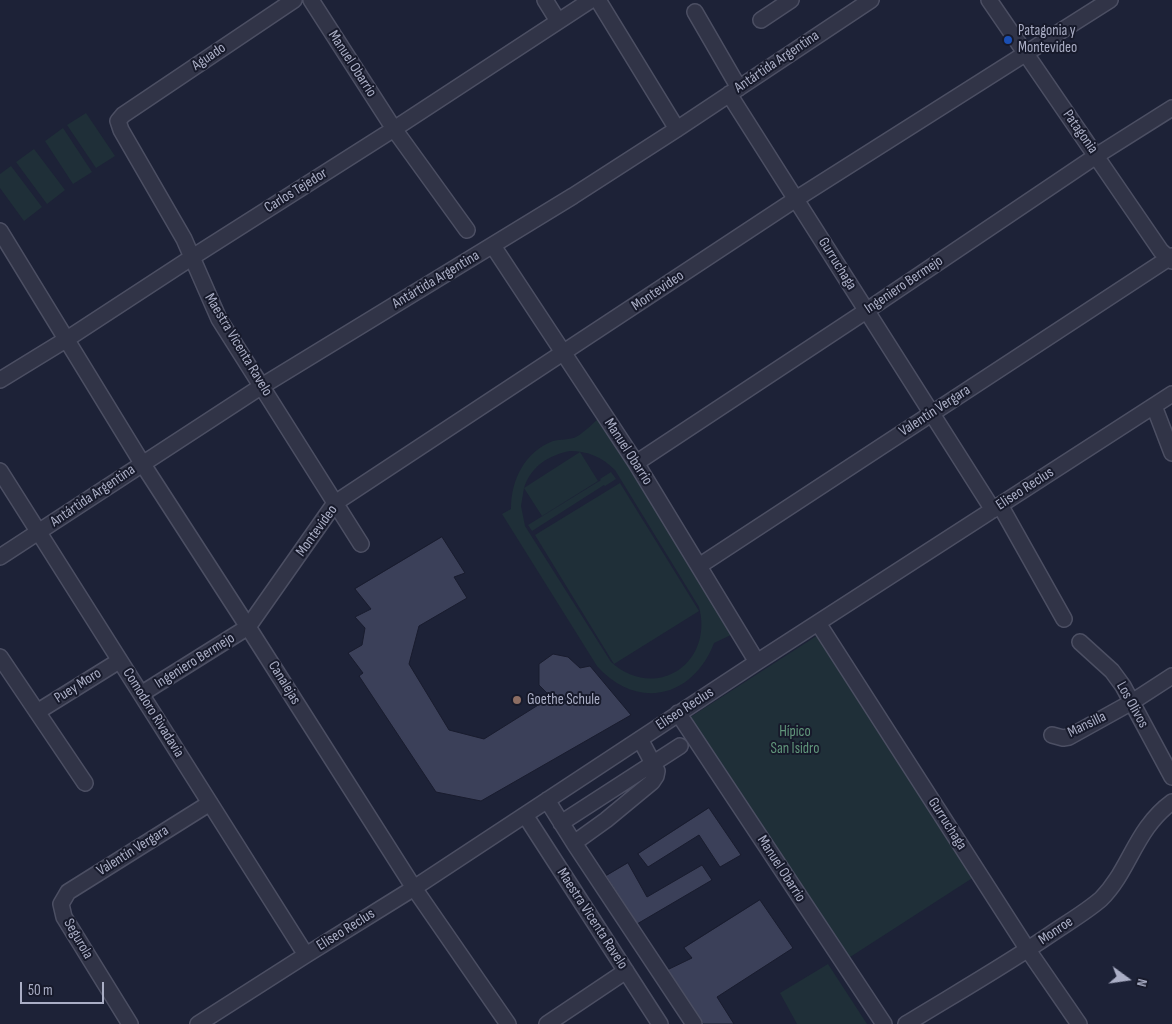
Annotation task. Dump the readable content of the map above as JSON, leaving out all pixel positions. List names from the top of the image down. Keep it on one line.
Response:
{"streets":{"street":["Aguado","Antártida Argentina","Manuel Obarrio","Patagonia","Carlos Tejedor","Gurruchaga","Ingeniero Bermejo","Montevideo","Maestra Vicenta Ravelo","Valentín Vergara","Eliseo Reclus","Canalejas","Puey Moro","Los Olivos","Comodoro Rivadavia","Mansilla","Monroe","Segurola"]},"crossings":[["Aguado","Maestra Vicenta Ravelo"],["Antártida Argentina","Manuel Obarrio"],["Antártida Argentina","Gurruchaga"],["Antártida Argentina","Maestra Vicenta Ravelo"],["Antártida Argentina","Canalejas"],["Antártida Argentina","Comodoro Rivadavia"],["Manuel Obarrio","Carlos Tejedor"],["Manuel Obarrio","Ingeniero Bermejo"],["Manuel Obarrio","Montevideo"],["Manuel Obarrio","Valentín Vergara"],["Manuel Obarrio","Eliseo Reclus"],["Patagonia","Ingeniero Bermejo"],["Patagonia","Montevideo"],["Patagonia","Valentín Vergara"],["Carlos Tejedor","Maestra Vicenta Ravelo"],["Carlos Tejedor","Canalejas"],["Gurruchaga","Ingeniero Bermejo"],["Gurruchaga","Montevideo"],["Gurruchaga","Valentín Vergara"],["Gurruchaga","Eliseo Reclus"],["Gurruchaga","Monroe"],["Ingeniero Bermejo","Montevideo"],["Ingeniero Bermejo","Canalejas"],["Ingeniero Bermejo","Comodoro Rivadavia"],["Montevideo","Maestra Vicenta Ravelo"],["Montevideo","Canalejas"],["Maestra Vicenta Ravelo","Eliseo Reclus"],["Valentín Vergara","Comodoro Rivadavia"],["Valentín Vergara","Segurola"],["Eliseo Reclus","Canalejas"],["Eliseo Reclus","Comodoro Rivadavia"],["Puey Moro","Comodoro Rivadavia"],["Los Olivos","Mansilla"]],"parks":["Hípico San Isidro"],"places":["Patagonia y Montevideo","Goethe Schule"],"scale_bar":"50 m","north":"right"}
